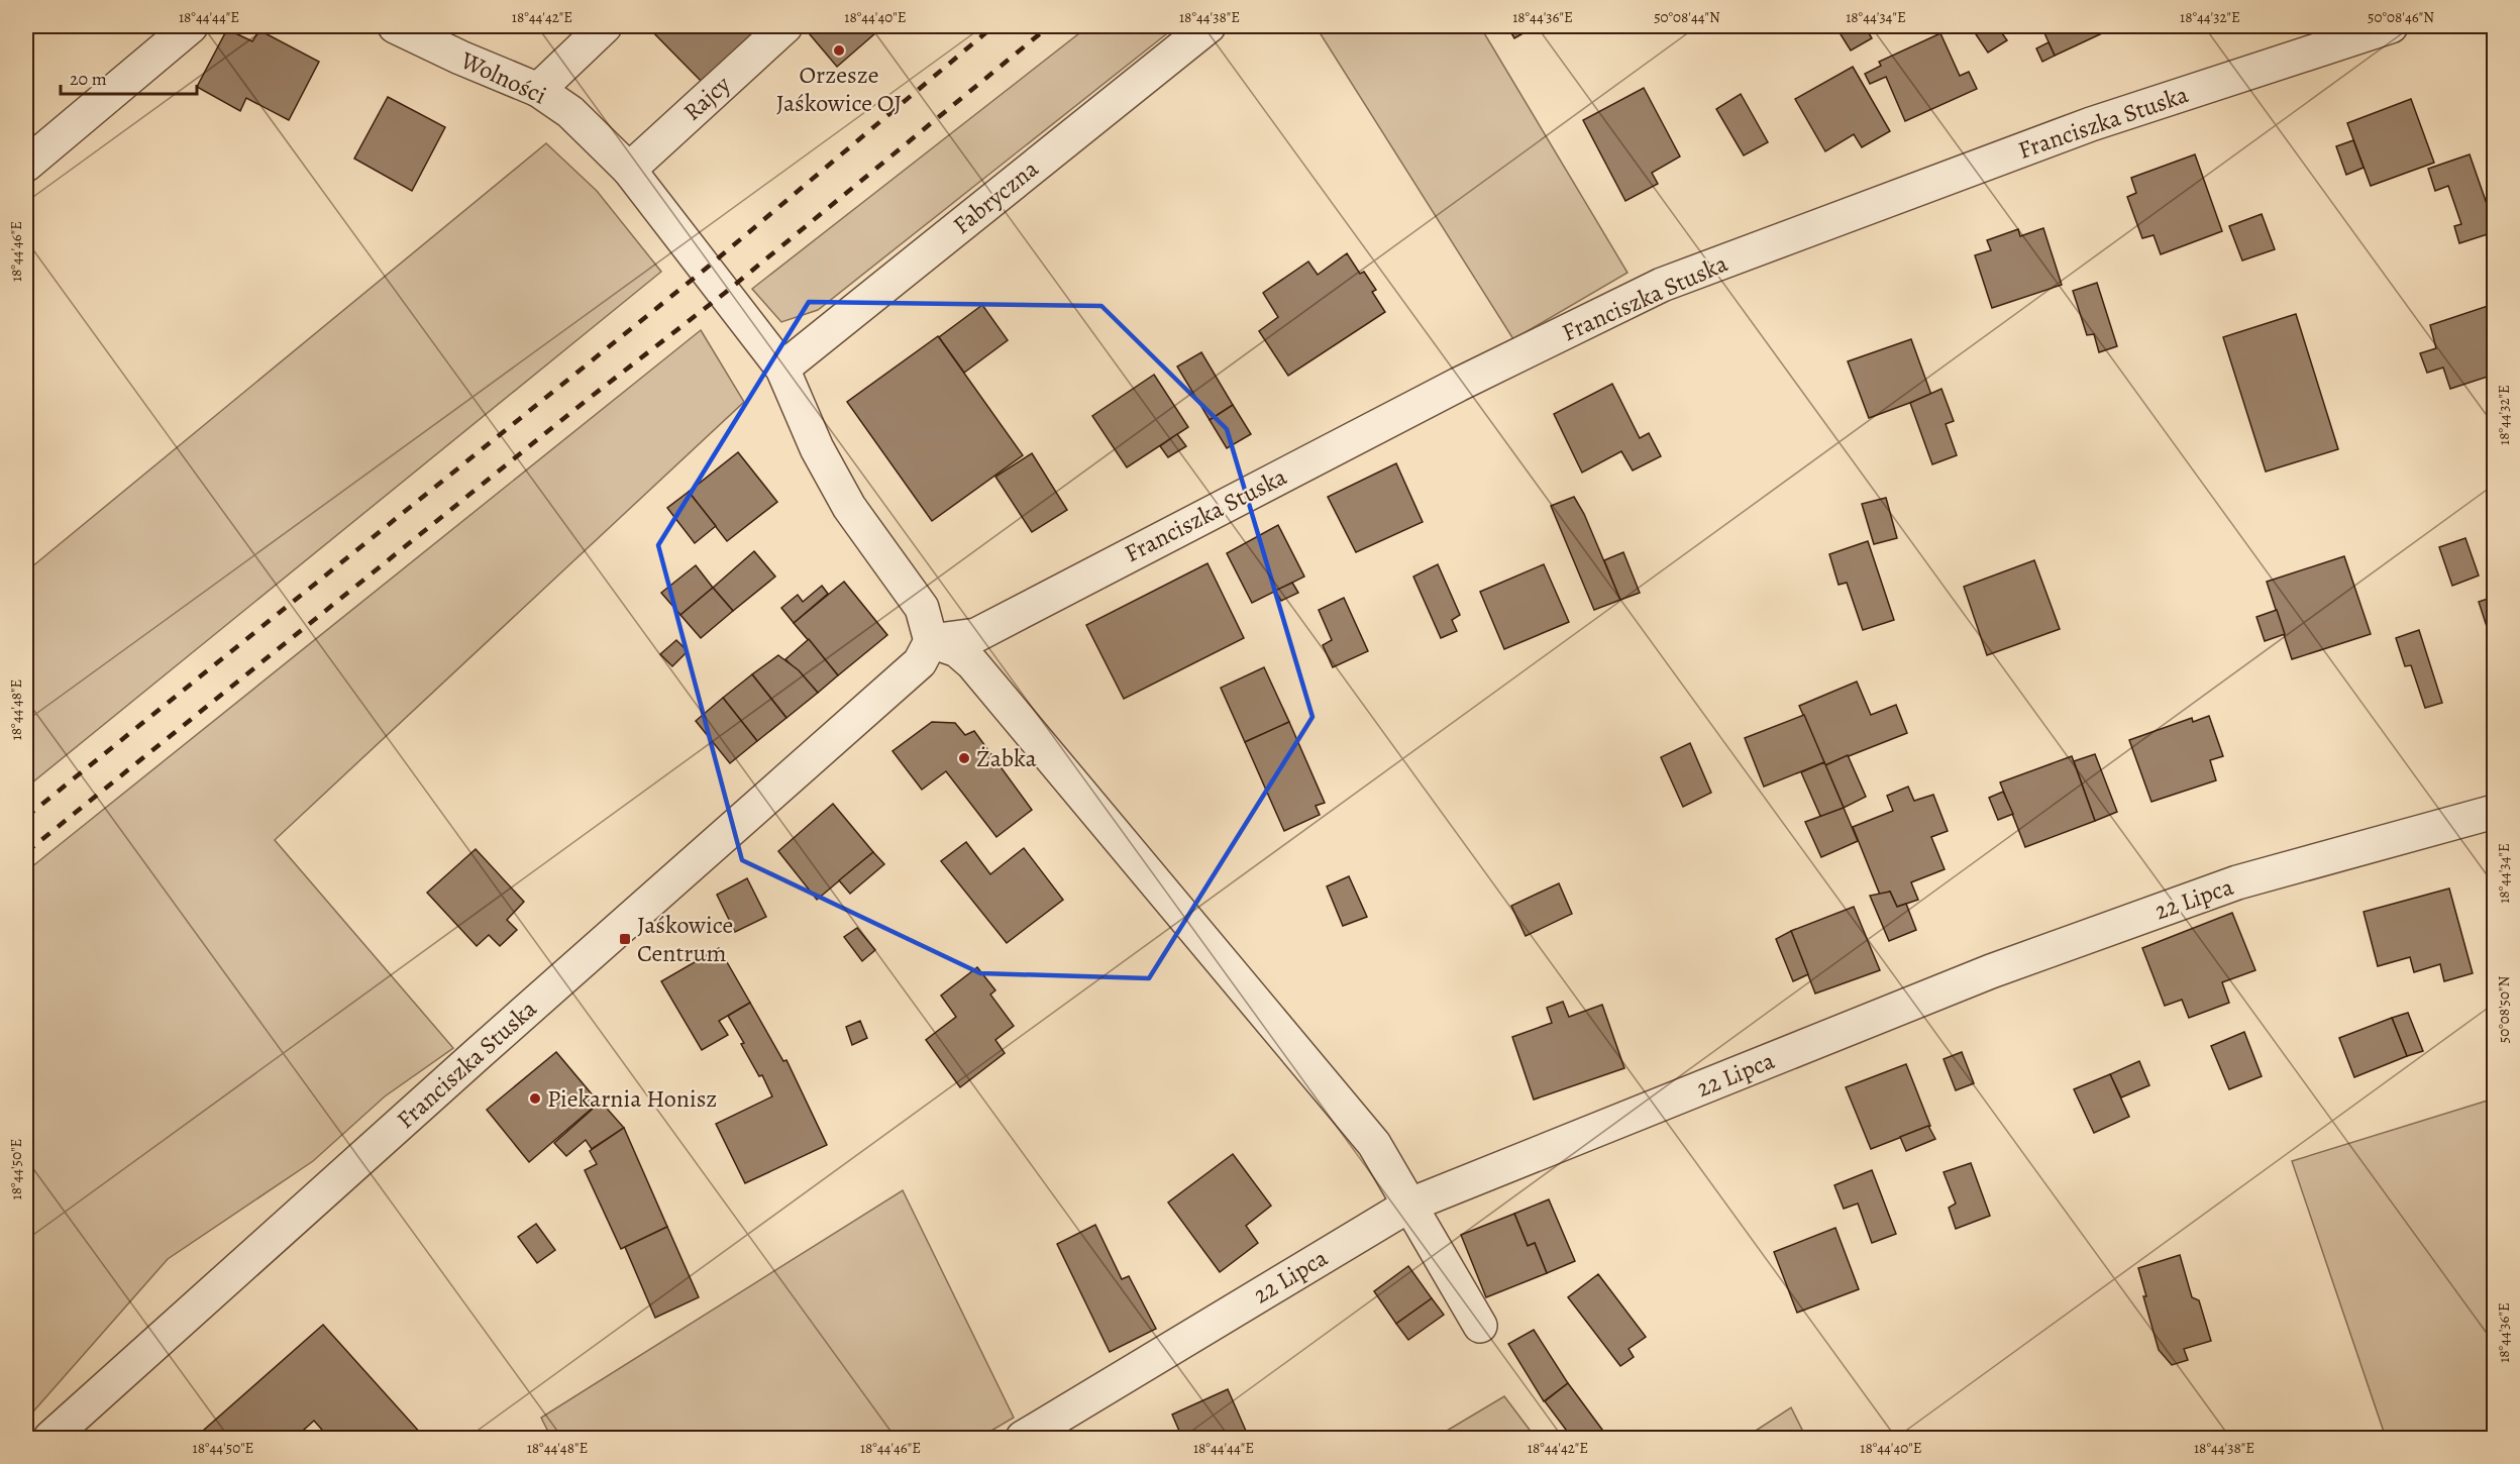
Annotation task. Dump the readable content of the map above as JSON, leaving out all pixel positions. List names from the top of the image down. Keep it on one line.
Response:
{"streets":{"street":["Wolności","Rajcy","Franciszka Stuska","Fabryczna","22 Lipca"]},"crossings":[["Wolności","Rajcy"],["Wolności","Franciszka Stuska"],["Wolności","Fabryczna"]],"places":{"other":["Orzesze Jaśkowice OJ","Żabka","Piekarnia Honisz"],"transit":["Jaśkowice Centrum"]},"scale_bar":"20 m","coordinates":["18°44'44\"E","18°44'42\"E","18°44'40\"E","18°44'38\"E","18°44'36\"E","50°08'44\"N","18°44'34\"E","18°44'32\"E","50°08'46\"N","18°44'46\"E","18°44'48\"E","50°08'50\"N","18°44'50\"E"]}
